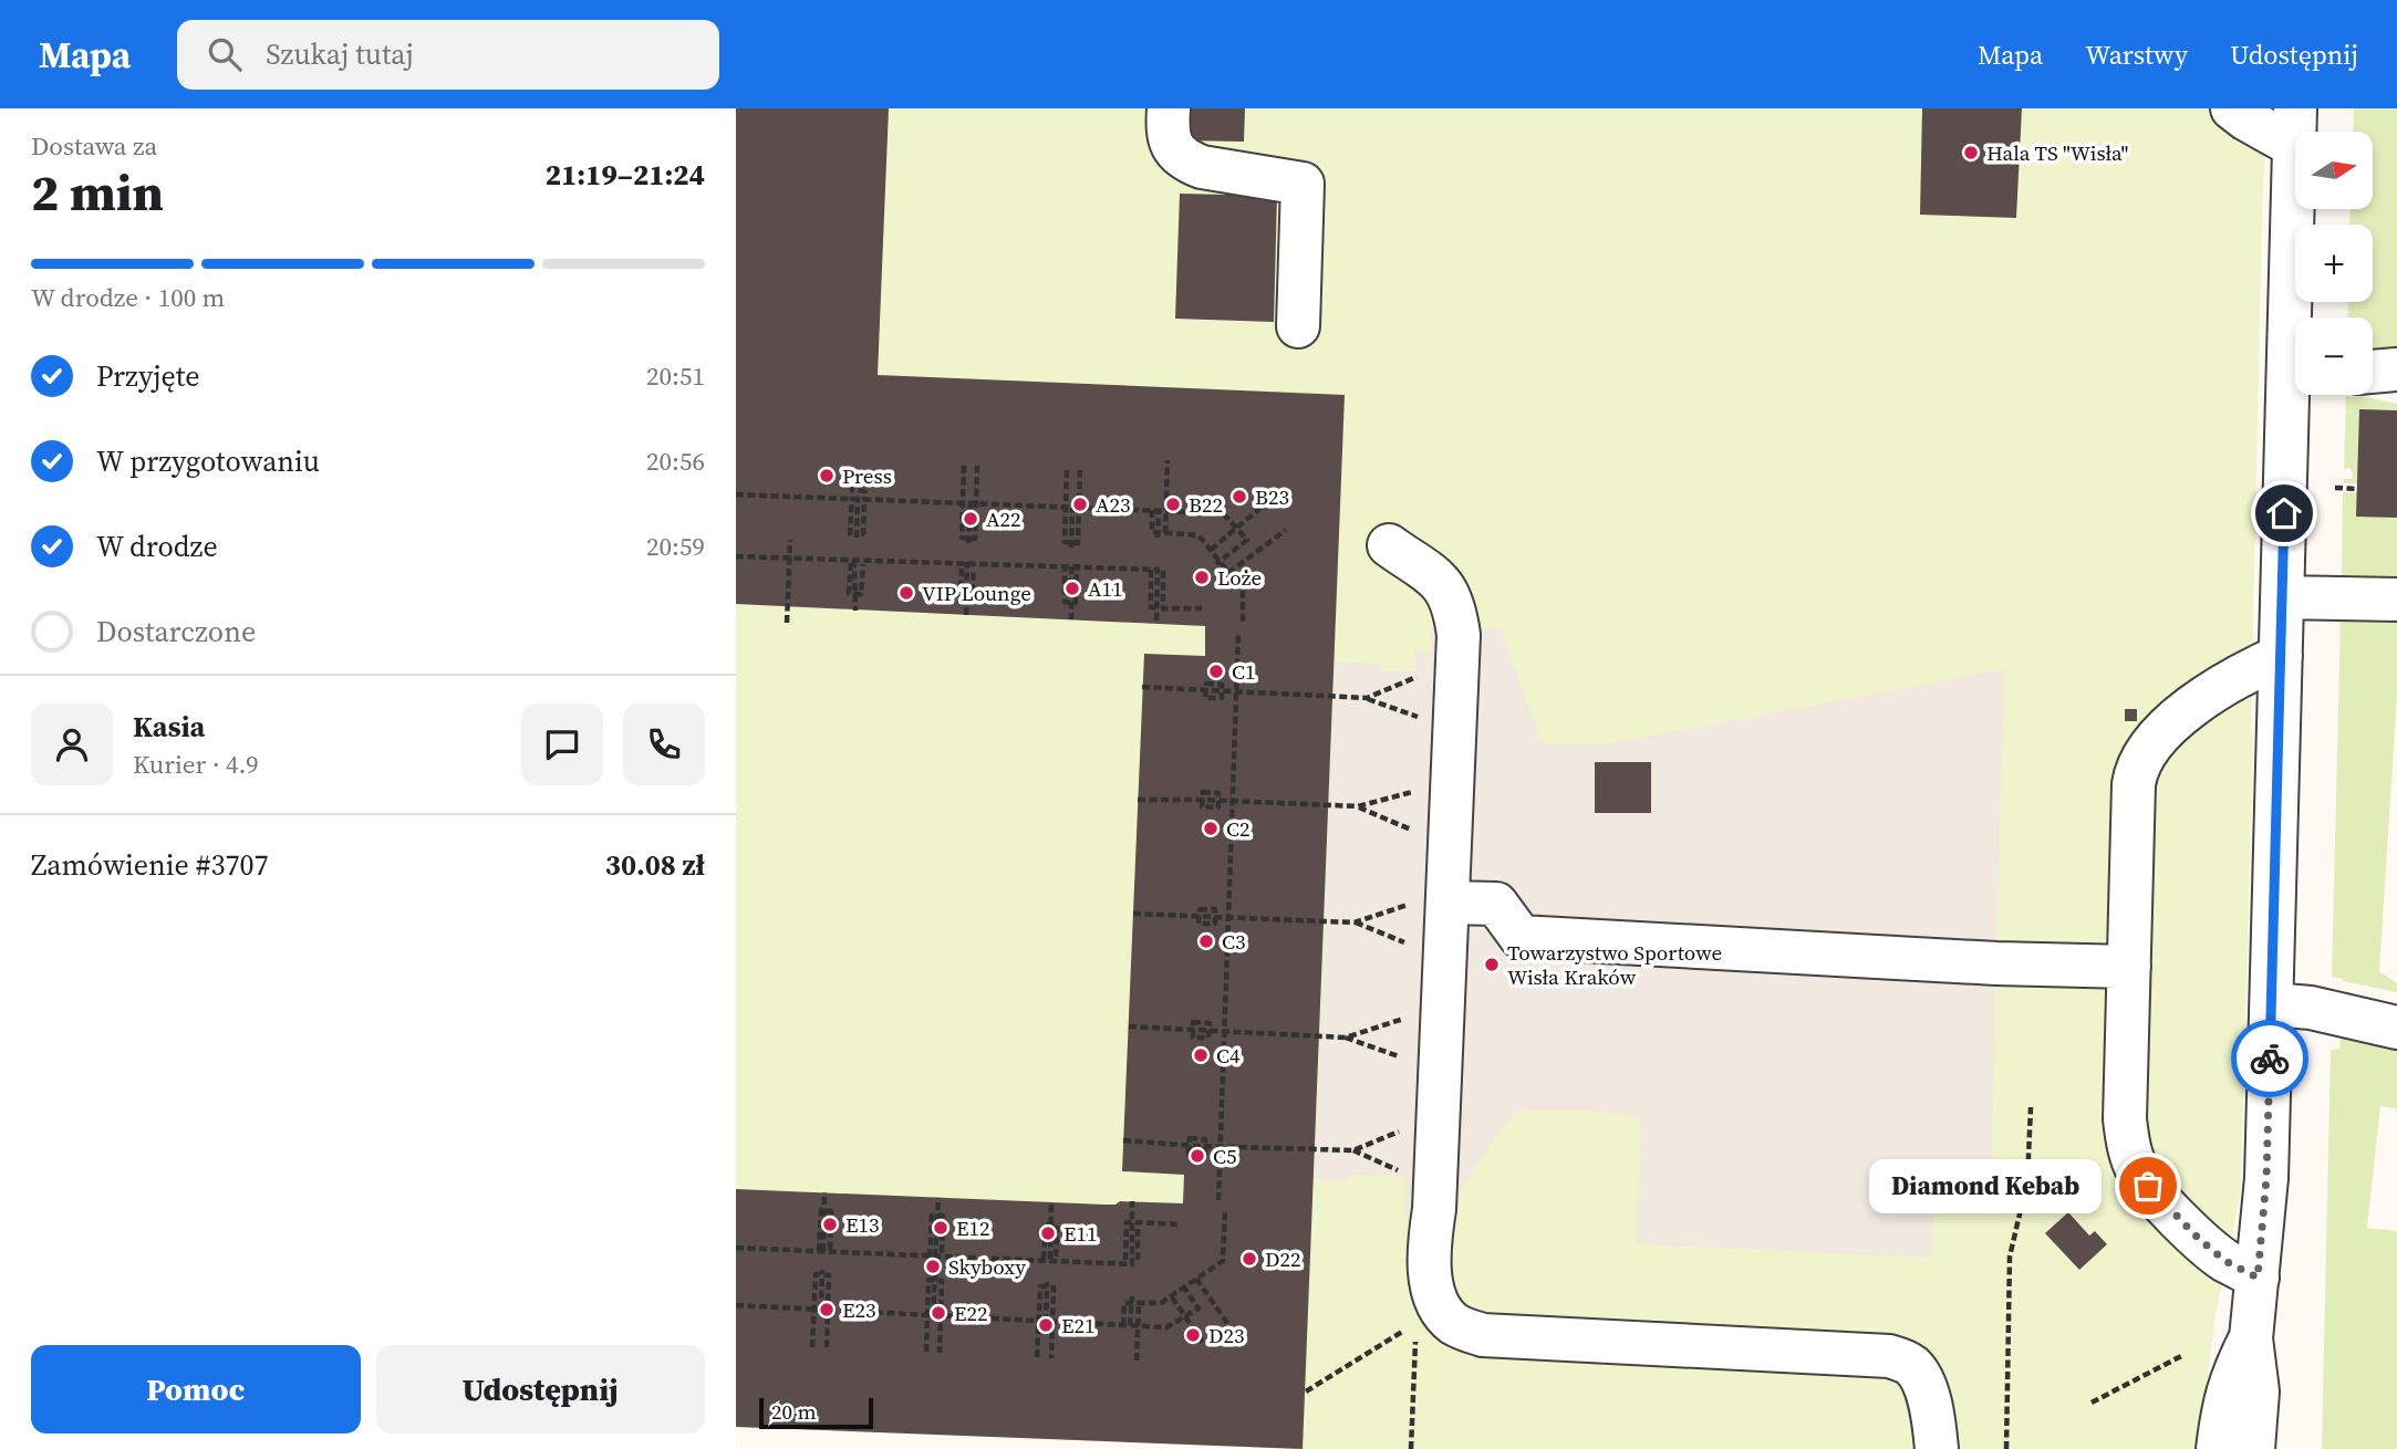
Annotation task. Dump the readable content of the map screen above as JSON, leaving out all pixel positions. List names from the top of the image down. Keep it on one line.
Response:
{"places":["Hala TS \"Wisła\"","Press","B23","A23","B22","A22","Loże","A11","VIP Lounge","C1","C2","C3","Towarzystwo Sportowe Wisła Kraków","C4","C5","Diamond Kebab","E13","E12","E11","D22","Skyboxy","E23","E22","E21","D23"],"scale_bar":"20 m","north":"right","page":{"header":"Mapa","search":"Szukaj tutaj","nav":["Mapa","Warstwy","Udostępnij"],"heading":["2 min","Dostawa za","21:19–21:24"],"panel":["Kasia","Kurier · 4.9","Zamówienie #3707","30.08 zł"],"map_buttons":["+","−"],"bar":"W drodze · 100 m","list":[["Przyjęte","20:51"],["W przygotowaniu","20:56"],["W drodze","20:59"],"Dostarczone"],"bubble":"Diamond Kebab","buttons":["Pomoc","Udostępnij"],"scale":"20 m"}}
